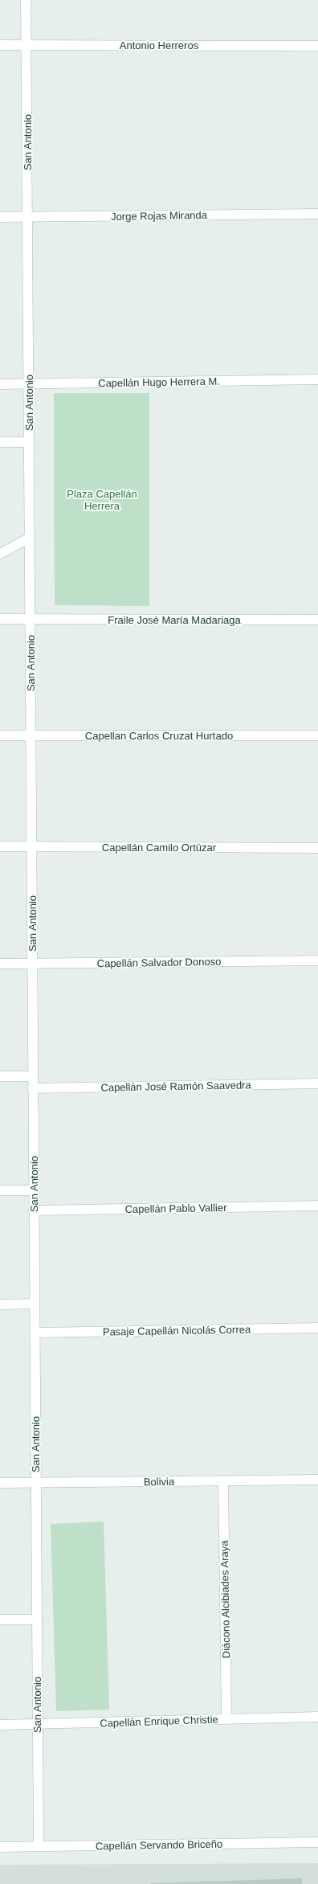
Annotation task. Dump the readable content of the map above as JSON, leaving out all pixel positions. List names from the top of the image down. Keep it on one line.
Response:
{"streets":{"street":["Antonio Herreros","San Antonio","Jorge Rojas Miranda","Capellán Hugo Herrera M.","Fraile José María Madariaga","Capellan Carlos Cruzat Hurtado","Capellán Camilo Ortúzar","Capellán Salvador Donoso","Capellán José Ramón Saavedra","Capellán Pablo Vallier","Pasaje Capellán Nicolás Correa","Bolivia","Diácono Alcibiades Araya","Capellán Enrique Christie","Capellán Servando Briceño"]},"crossings":[["Antonio Herreros","San Antonio"],["San Antonio","Jorge Rojas Miranda"],["San Antonio","Capellán Hugo Herrera M."],["San Antonio","Fraile José María Madariaga"],["San Antonio","Capellan Carlos Cruzat Hurtado"],["San Antonio","Capellán Camilo Ortúzar"],["San Antonio","Capellán Salvador Donoso"],["San Antonio","Capellán José Ramón Saavedra"],["San Antonio","Capellán Pablo Vallier"],["San Antonio","Pasaje Capellán Nicolás Correa"],["San Antonio","Bolivia"],["San Antonio","Capellán Enrique Christie"],["San Antonio","Capellán Servando Briceño"],["Bolivia","Diácono Alcibiades Araya"],["Diácono Alcibiades Araya","Capellán Enrique Christie"]],"parks":["Plaza Capellán Herrera"]}
